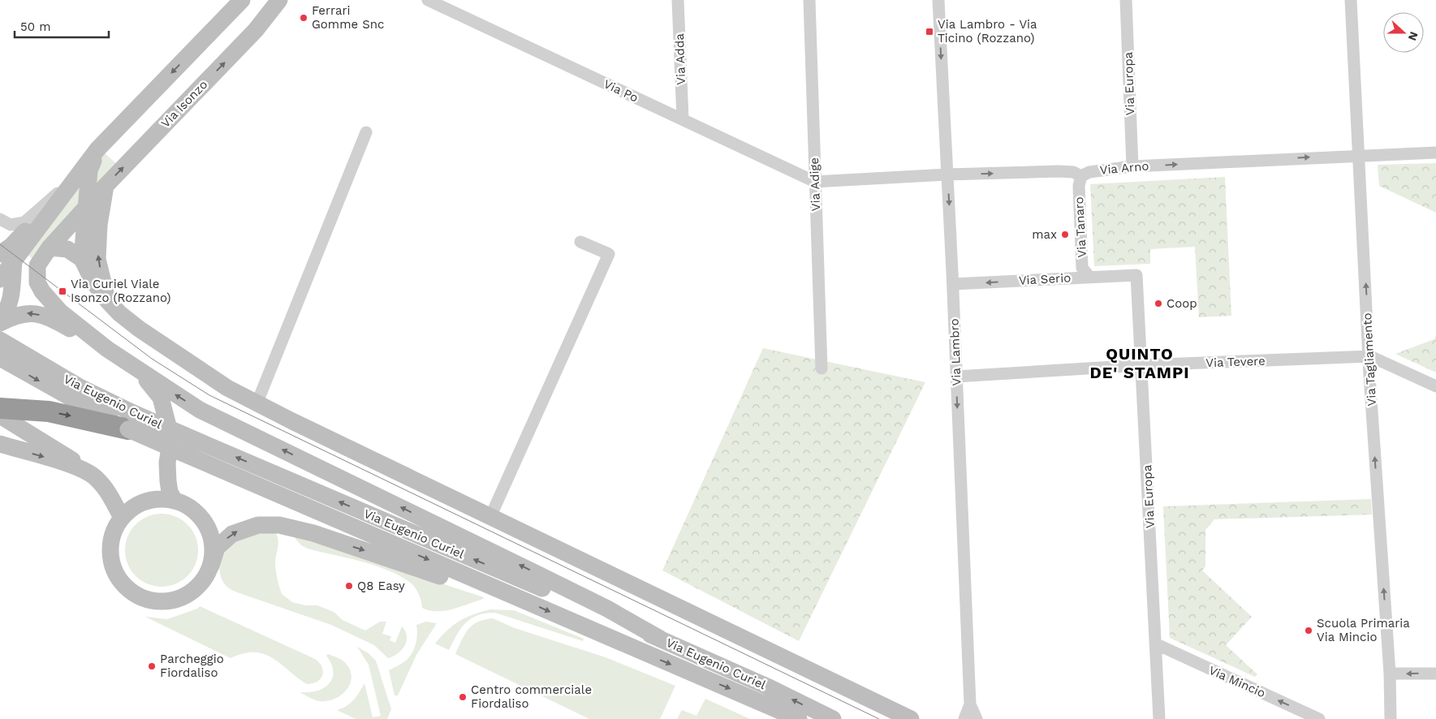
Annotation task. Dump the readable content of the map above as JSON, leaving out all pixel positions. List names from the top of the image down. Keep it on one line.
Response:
{"streets":{"main road":["Via Isonzo","Via Eugenio Curiel"],"street":["Via Adda","Via Europa","Via Po","Via Arno","Via Adige","Via Tanaro","Via Serio","Via Lambro","Via Tagliamento","Via Tevere","Via Mincio"]},"crossings":[["Via Adda","Via Po"],["Via Europa","Via Arno"],["Via Europa","Via Serio"],["Via Europa","Via Tevere"],["Via Europa","Via Mincio"],["Via Po","Via Arno"],["Via Po","Via Adige"],["Via Arno","Via Adige"],["Via Arno","Via Tanaro"],["Via Arno","Via Lambro"],["Via Arno","Via Tagliamento"],["Via Tanaro","Via Serio"],["Via Serio","Via Lambro"],["Via Lambro","Via Tevere"],["Via Tagliamento","Via Tevere"]],"one_way":["Via Arno","Via Serio","Via Lambro","Via Tagliamento","Via Mincio"],"districts":["QUINTO DE' STAMPI"],"places":{"other":["Ferrari Gomme Snc","max","Coop","Q8 Easy","Scuola Primaria Via Mincio","Parcheggio Fiordaliso","Centro commerciale Fiordaliso"],"transit":["Via Lambro - Via Ticino (Rozzano)","Via Curiel Viale Isonzo (Rozzano)"]},"scale_bar":"50 m","north":"right"}
